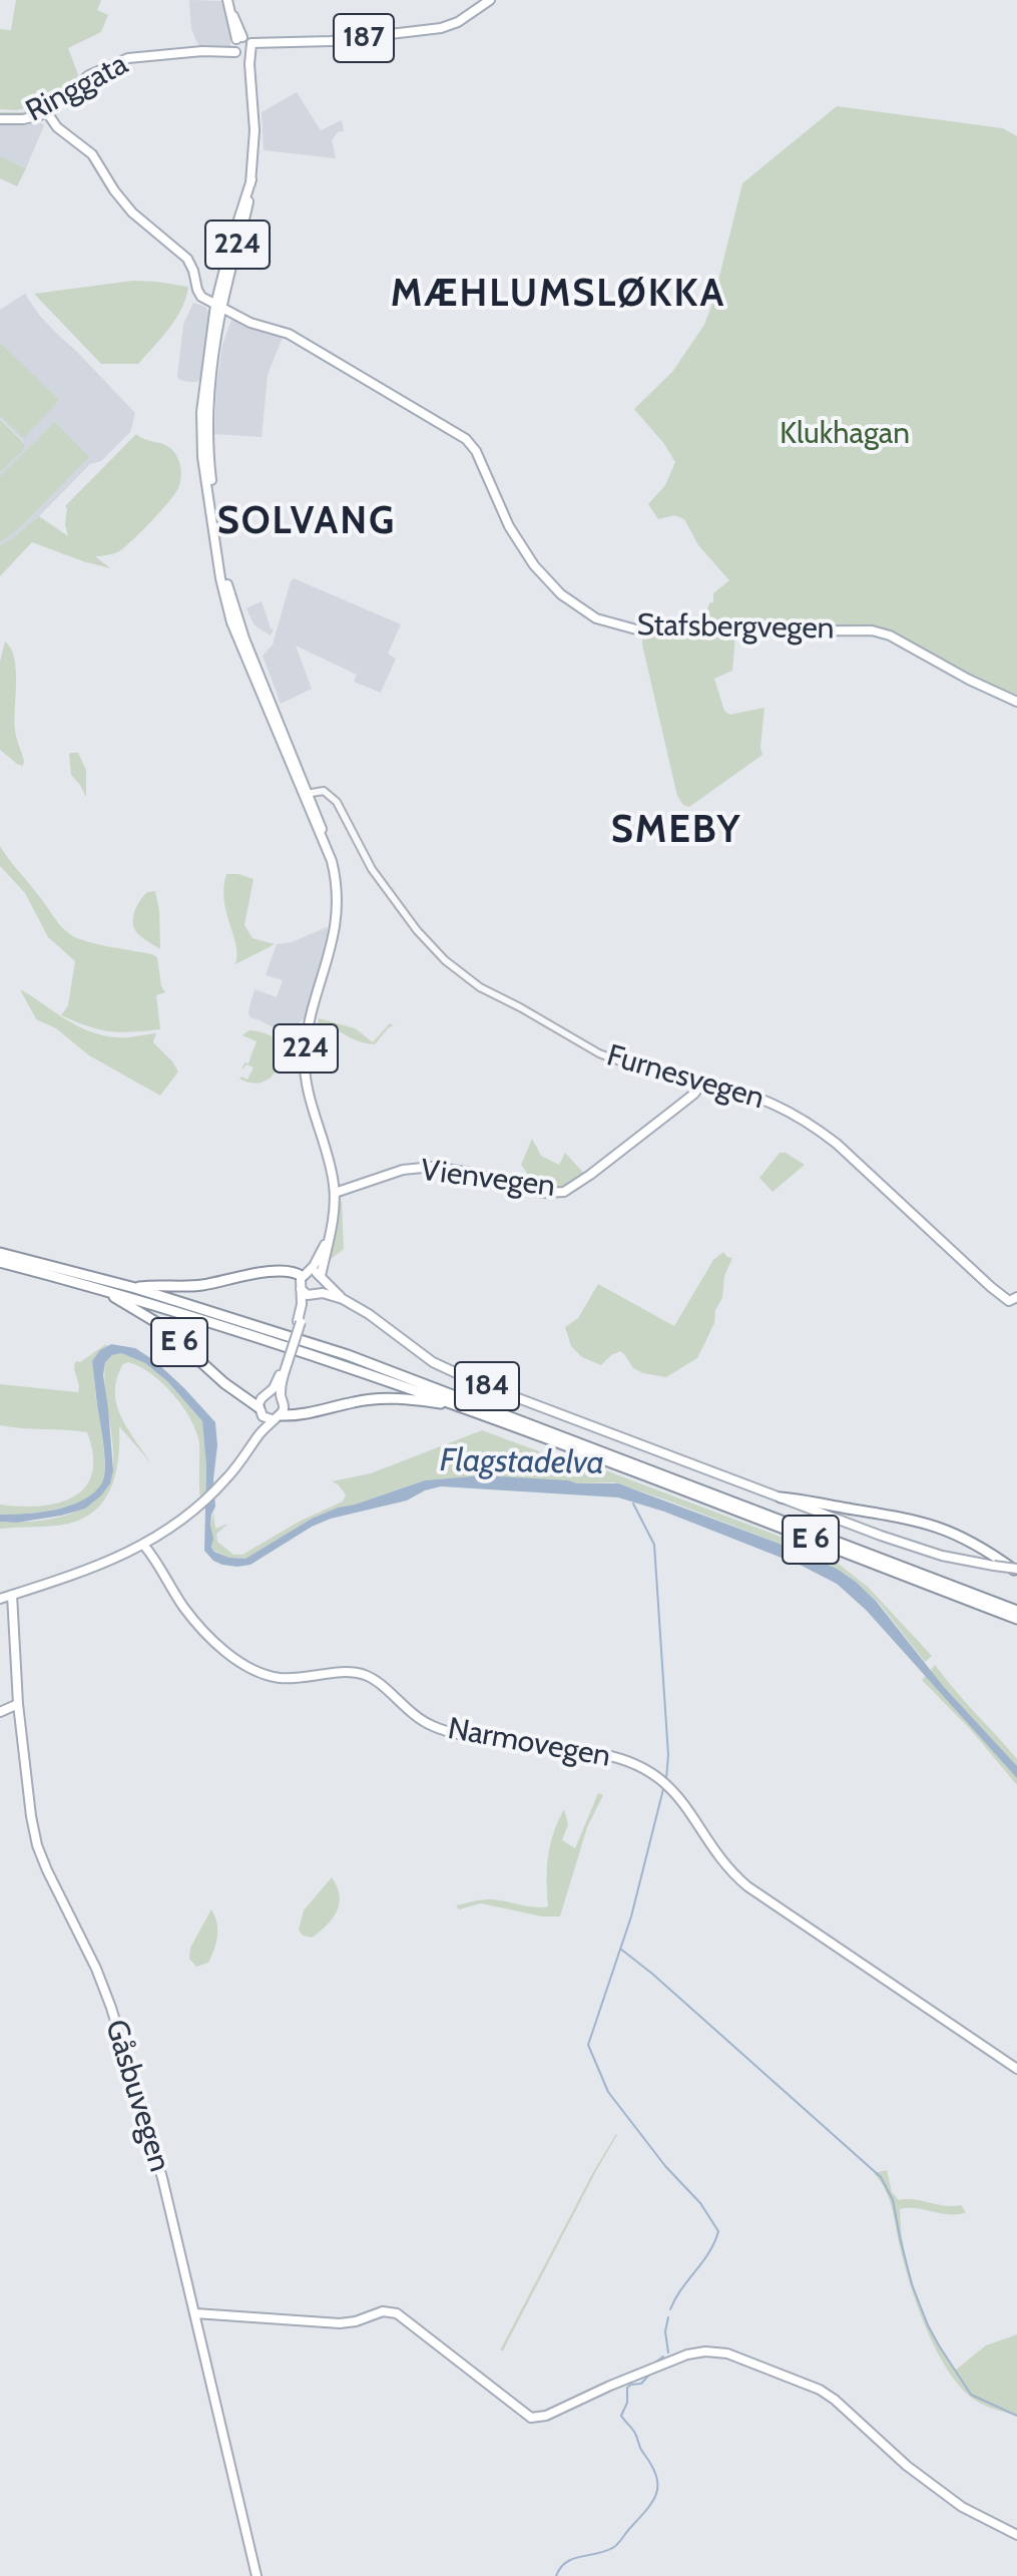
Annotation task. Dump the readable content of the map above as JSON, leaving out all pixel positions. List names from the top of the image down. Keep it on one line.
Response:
{"streets":{"highway":["E 6"],"main road":["187","Ringgata","224","Stafsbergvegen","Furnesvegen","Vienvegen","184","Narmovegen","Gåsbuvegen"]},"crossings":[["Ringgata","224"],["224","Stafsbergvegen"],["224","Furnesvegen"],["224","Vienvegen"],["224","E 6"],["224","184"],["224","Narmovegen"],["224","Gåsbuvegen"],["Furnesvegen","Vienvegen"],["E 6","184"]],"districts":["MÆHLUMSLØKKA","SOLVANG","SMEBY"],"water":["Flagstadelva"],"parks":["Klukhagan"]}
